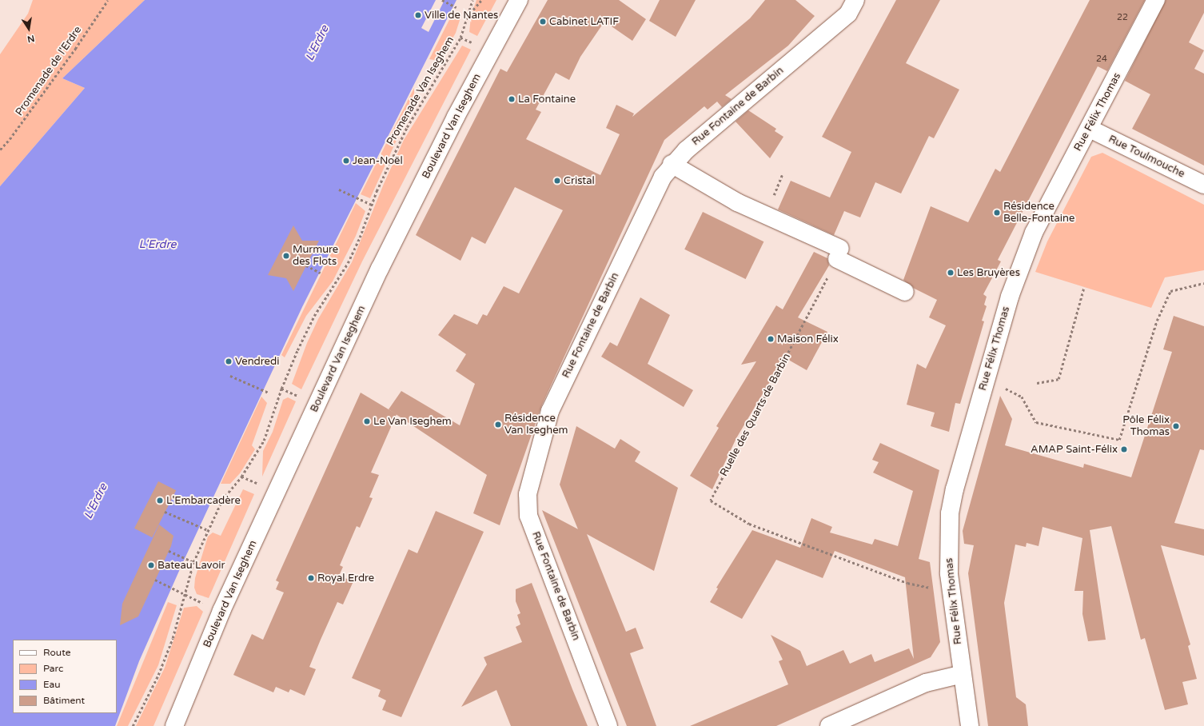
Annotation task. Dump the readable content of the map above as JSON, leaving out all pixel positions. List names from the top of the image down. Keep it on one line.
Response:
{"streets":{"street":["Rue Fontaine de Barbin","Rue Félix Thomas","Boulevard Van Iseghem","Rue Toulmouche"],"path":["Promenade de l'Erdre","Promenade Van Iseghem","Ruelle des Quarts de Barbin"]},"crossings":[["Rue Félix Thomas","Rue Toulmouche"],["Rue Félix Thomas","Ruelle des Quarts de Barbin"]],"water":["L'Erdre"],"places":["Ville de Nantes","Cabinet LATIF","La Fontaine","Jean-Noël","Cristal","Résidence Belle-Fontaine","Murmure des Flots","Les Bruyères","Maison Félix","Vendredi","Le Van Iseghem","Résidence Van Iseghem","Pôle Félix Thomas","AMAP Saint-Félix","L'Embarcadère","Bateau Lavoir","Royal Erdre"],"house_numbers":["22","24"],"legend":["Route","Parc","Eau","Bâtiment"],"north":"bottom"}
